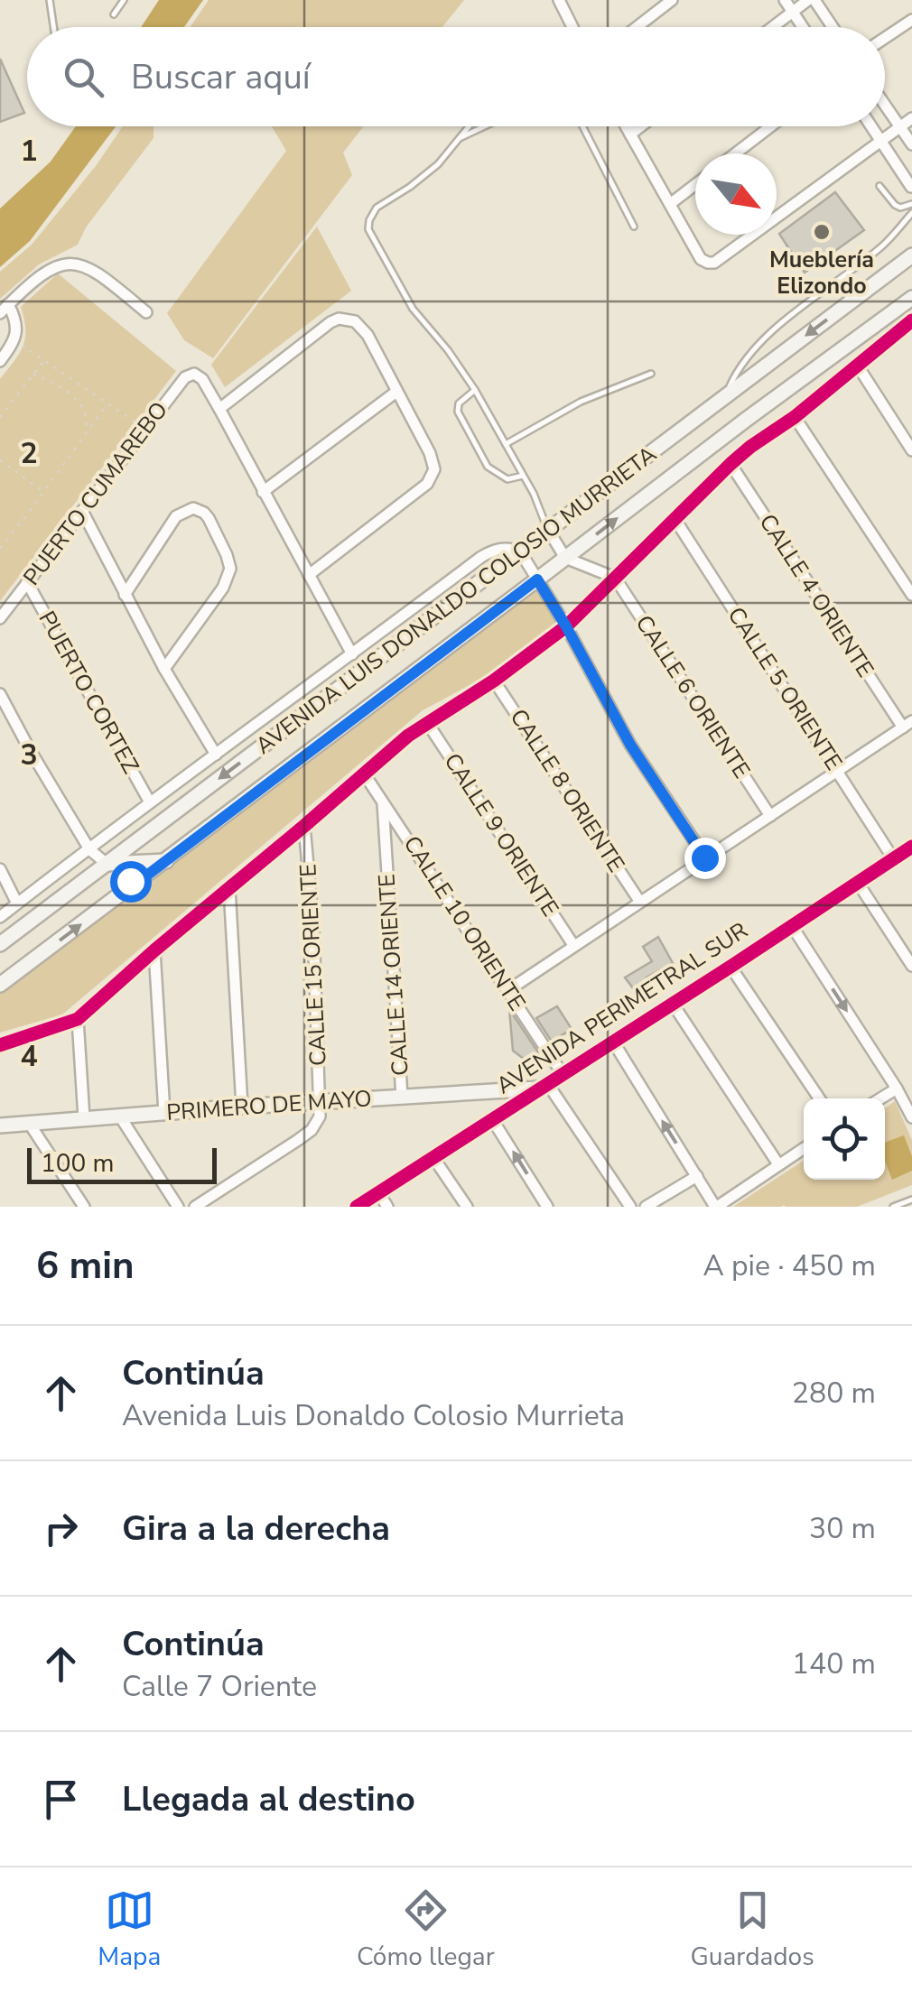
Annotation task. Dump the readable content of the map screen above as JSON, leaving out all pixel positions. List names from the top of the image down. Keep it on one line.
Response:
{"streets":{"main road":["AVENIDA LUIS DONALDO COLOSIO MURRIETA","AVENIDA PERIMETRAL SUR","PRIMERO DE MAYO"],"street":["PUERTO CUMAREBO","CALLE 4 ORIENTE","CALLE 5 ORIENTE","PUERTO CORTEZ","CALLE 6 ORIENTE","CALLE 8 ORIENTE","CALLE 9 ORIENTE","CALLE 10 ORIENTE","CALLE 15 ORIENTE","CALLE 14 ORIENTE"]},"crossings":[["PUERTO CUMAREBO","PUERTO CORTEZ"],["CALLE 5 ORIENTE","AVENIDA PERIMETRAL SUR"],["CALLE 10 ORIENTE","CALLE 14 ORIENTE"],["CALLE 10 ORIENTE","AVENIDA PERIMETRAL SUR"],["CALLE 15 ORIENTE","PRIMERO DE MAYO"],["CALLE 14 ORIENTE","PRIMERO DE MAYO"],["AVENIDA PERIMETRAL SUR","PRIMERO DE MAYO"]],"places":["Mueblería Elizondo"],"scale_bar":"100 m","north":"bottom right","page":{"search":"Buscar aquí","scale":"100 m","heading":["6 min","A pie · 450 m"],"list":[["Continúa","Avenida Luis Donaldo Colosio Murrieta","280 m"],["Gira a la derecha","30 m"],["Continúa","Calle 7 Oriente","140 m"],"Llegada al destino"],"nav":["Mapa","Cómo llegar","Guardados"]},"grid":{"rows":["1","2","3","4"]}}
